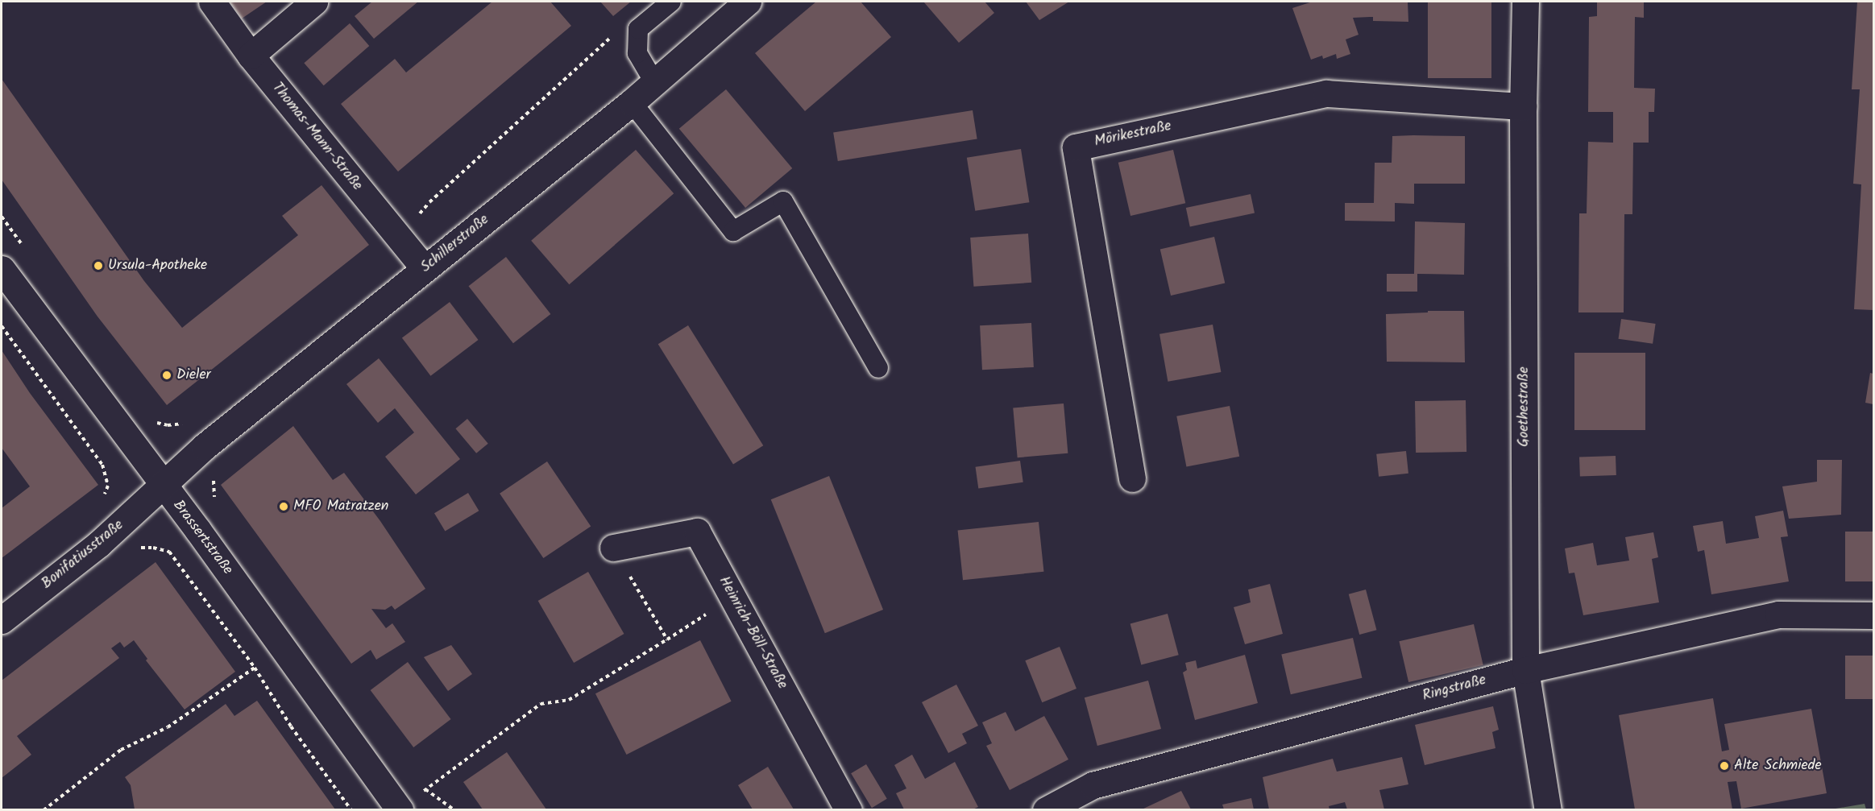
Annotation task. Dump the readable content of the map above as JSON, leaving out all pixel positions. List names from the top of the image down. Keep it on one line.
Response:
{"streets":{"street":["Mörikestraße","Thomas-Mann-Straße","Schillerstraße","Goethestraße","Brassertstraße","Bonifatiusstraße","Heinrich-Böll-Straße","Ringstraße"]},"crossings":[["Mörikestraße","Goethestraße"],["Thomas-Mann-Straße","Schillerstraße"],["Schillerstraße","Brassertstraße"],["Schillerstraße","Bonifatiusstraße"],["Goethestraße","Ringstraße"],["Brassertstraße","Bonifatiusstraße"]],"places":["Ursula-Apotheke","Dieler","MFO Matratzen","Alte Schmiede"]}
